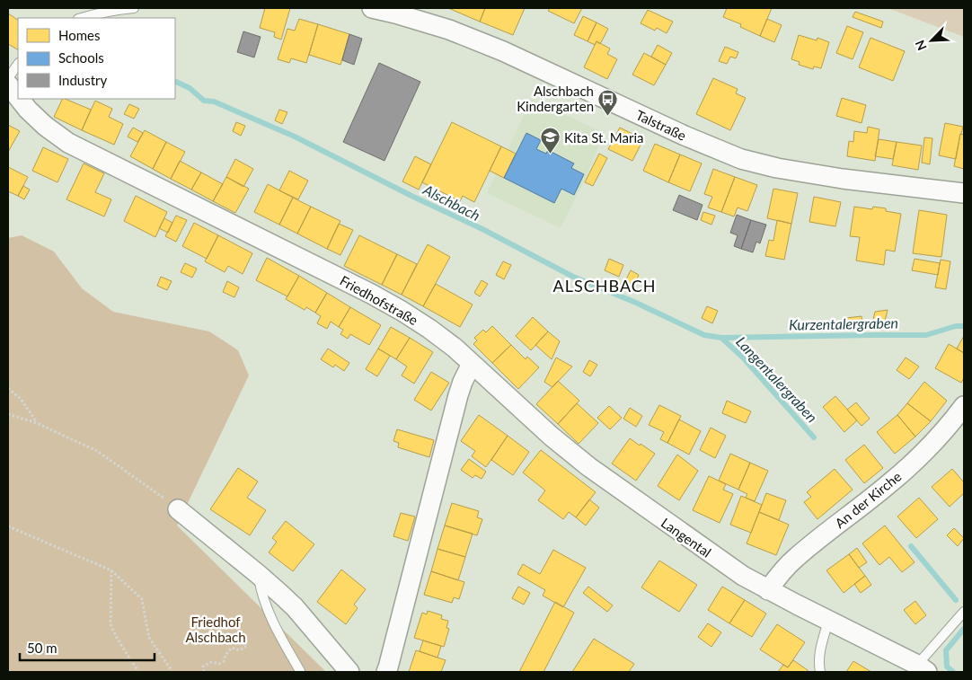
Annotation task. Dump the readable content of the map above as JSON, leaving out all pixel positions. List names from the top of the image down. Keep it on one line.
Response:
{"streets":{"street":["Talstraße","Friedhofstraße","An der Kirche","Langental"]},"crossings":[["Friedhofstraße","Langental"],["An der Kirche","Langental"]],"districts":["ALSCHBACH"],"water":["Alschbach","Kurzentalergraben","Langentalergraben"],"parks":["Friedhof Alschbach"],"places":{"bus stop":["Alschbach Kindergarten"],"school or university":["Kita St. Maria"]},"legend":["Homes","Schools","Industry"],"scale_bar":"50 m","north":"bottom left"}
